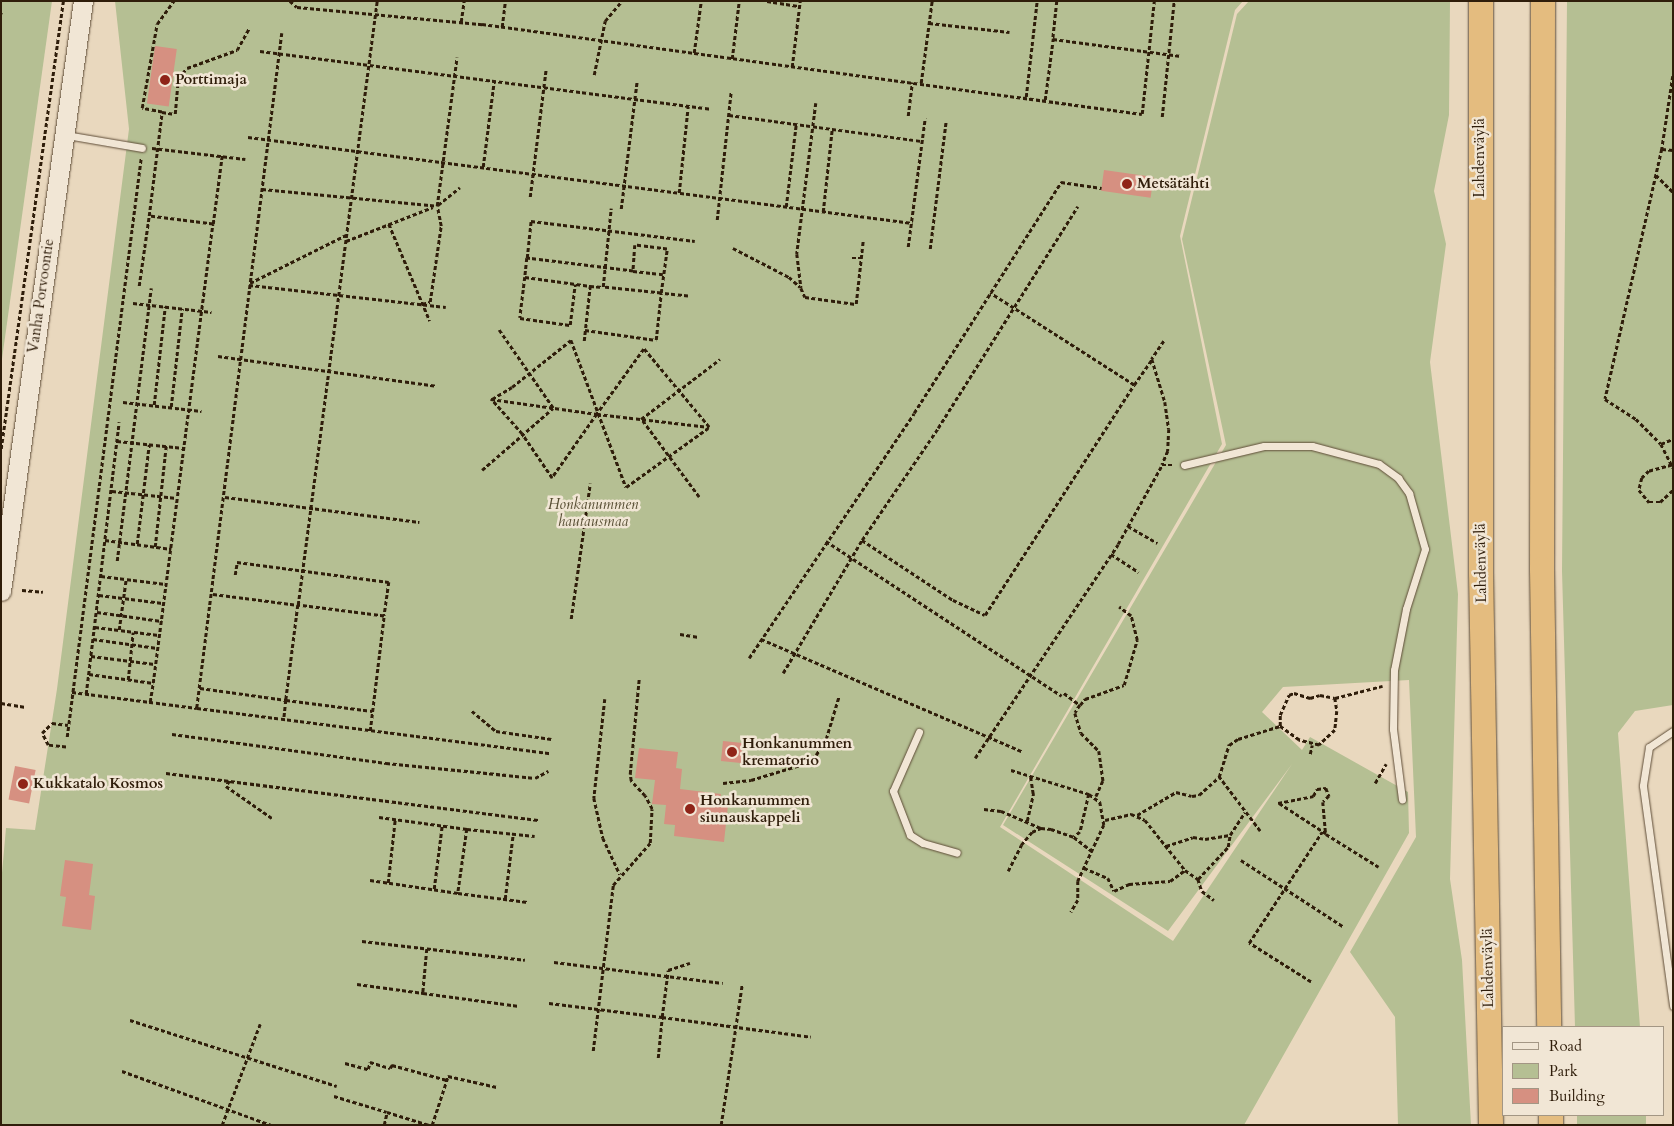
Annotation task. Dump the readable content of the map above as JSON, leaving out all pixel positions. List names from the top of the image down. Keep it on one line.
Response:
{"streets":{"highway":["Lahdenväylä"],"main road":["Vanha Porvoontie"]},"parks":["Honkanummen hautausmaa"],"places":["Porttimaja","Metsätähti","Honkanummen krematorio","Kukkatalo Kosmos","Honkanummen siunauskappeli"],"legend":["Road","Park","Building"]}
